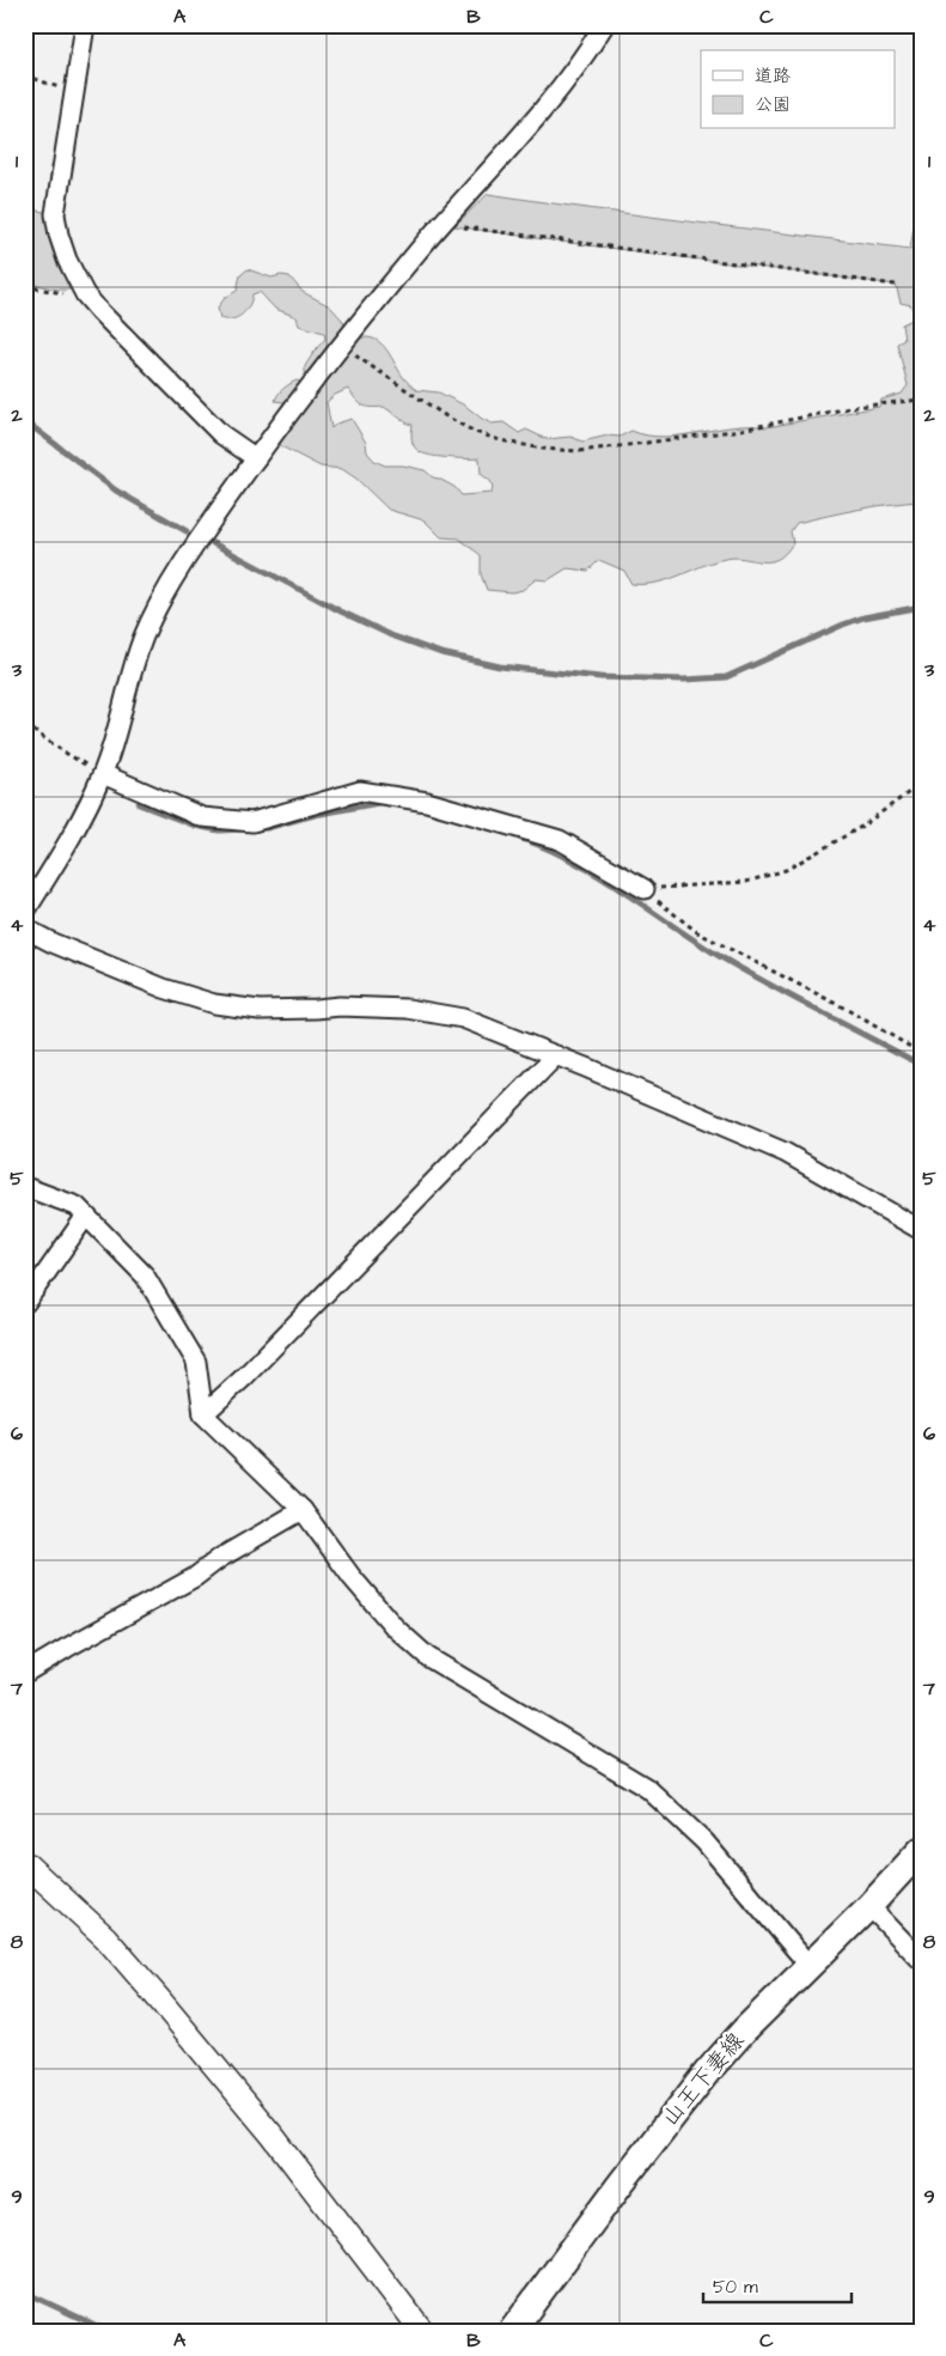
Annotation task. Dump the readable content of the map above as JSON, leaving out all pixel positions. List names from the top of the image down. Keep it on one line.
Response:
{"streets":{"main road":["山王下妻線"]},"legend":["道路","公園"],"scale_bar":"50 m","grid":{"columns":["A","B","C"],"rows":["1","2","3","4","5","6","7","8","9"]}}
